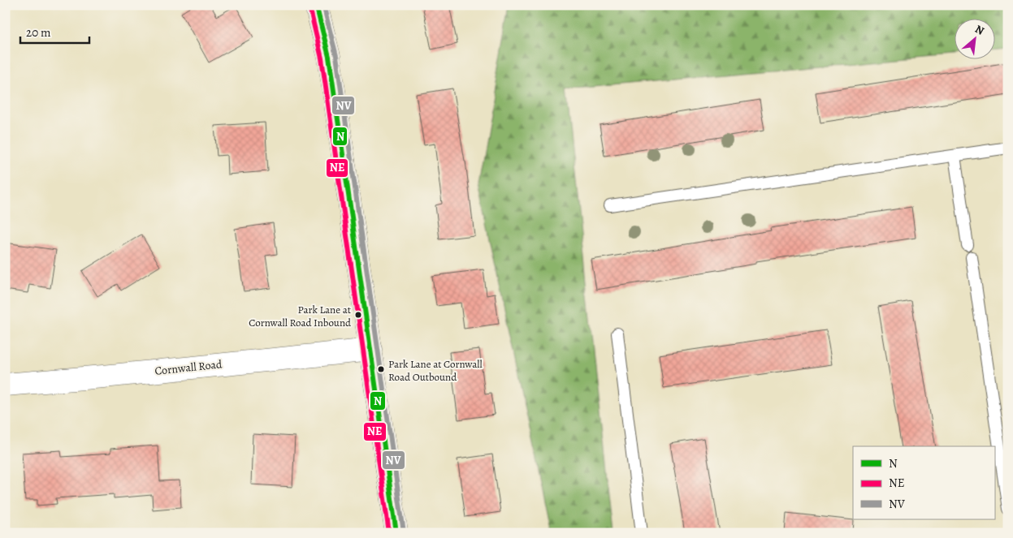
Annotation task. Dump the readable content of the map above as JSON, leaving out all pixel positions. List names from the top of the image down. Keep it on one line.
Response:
{"streets":{"street":["Cornwall Road"]},"places":["Park Lane at Cornwall Road Inbound","Park Lane at Cornwall Road Outbound"],"lines":["transit line N","transit line NV","transit line NE"],"legend":["N","NE","NV"],"scale_bar":"20 m","north":"top right"}
